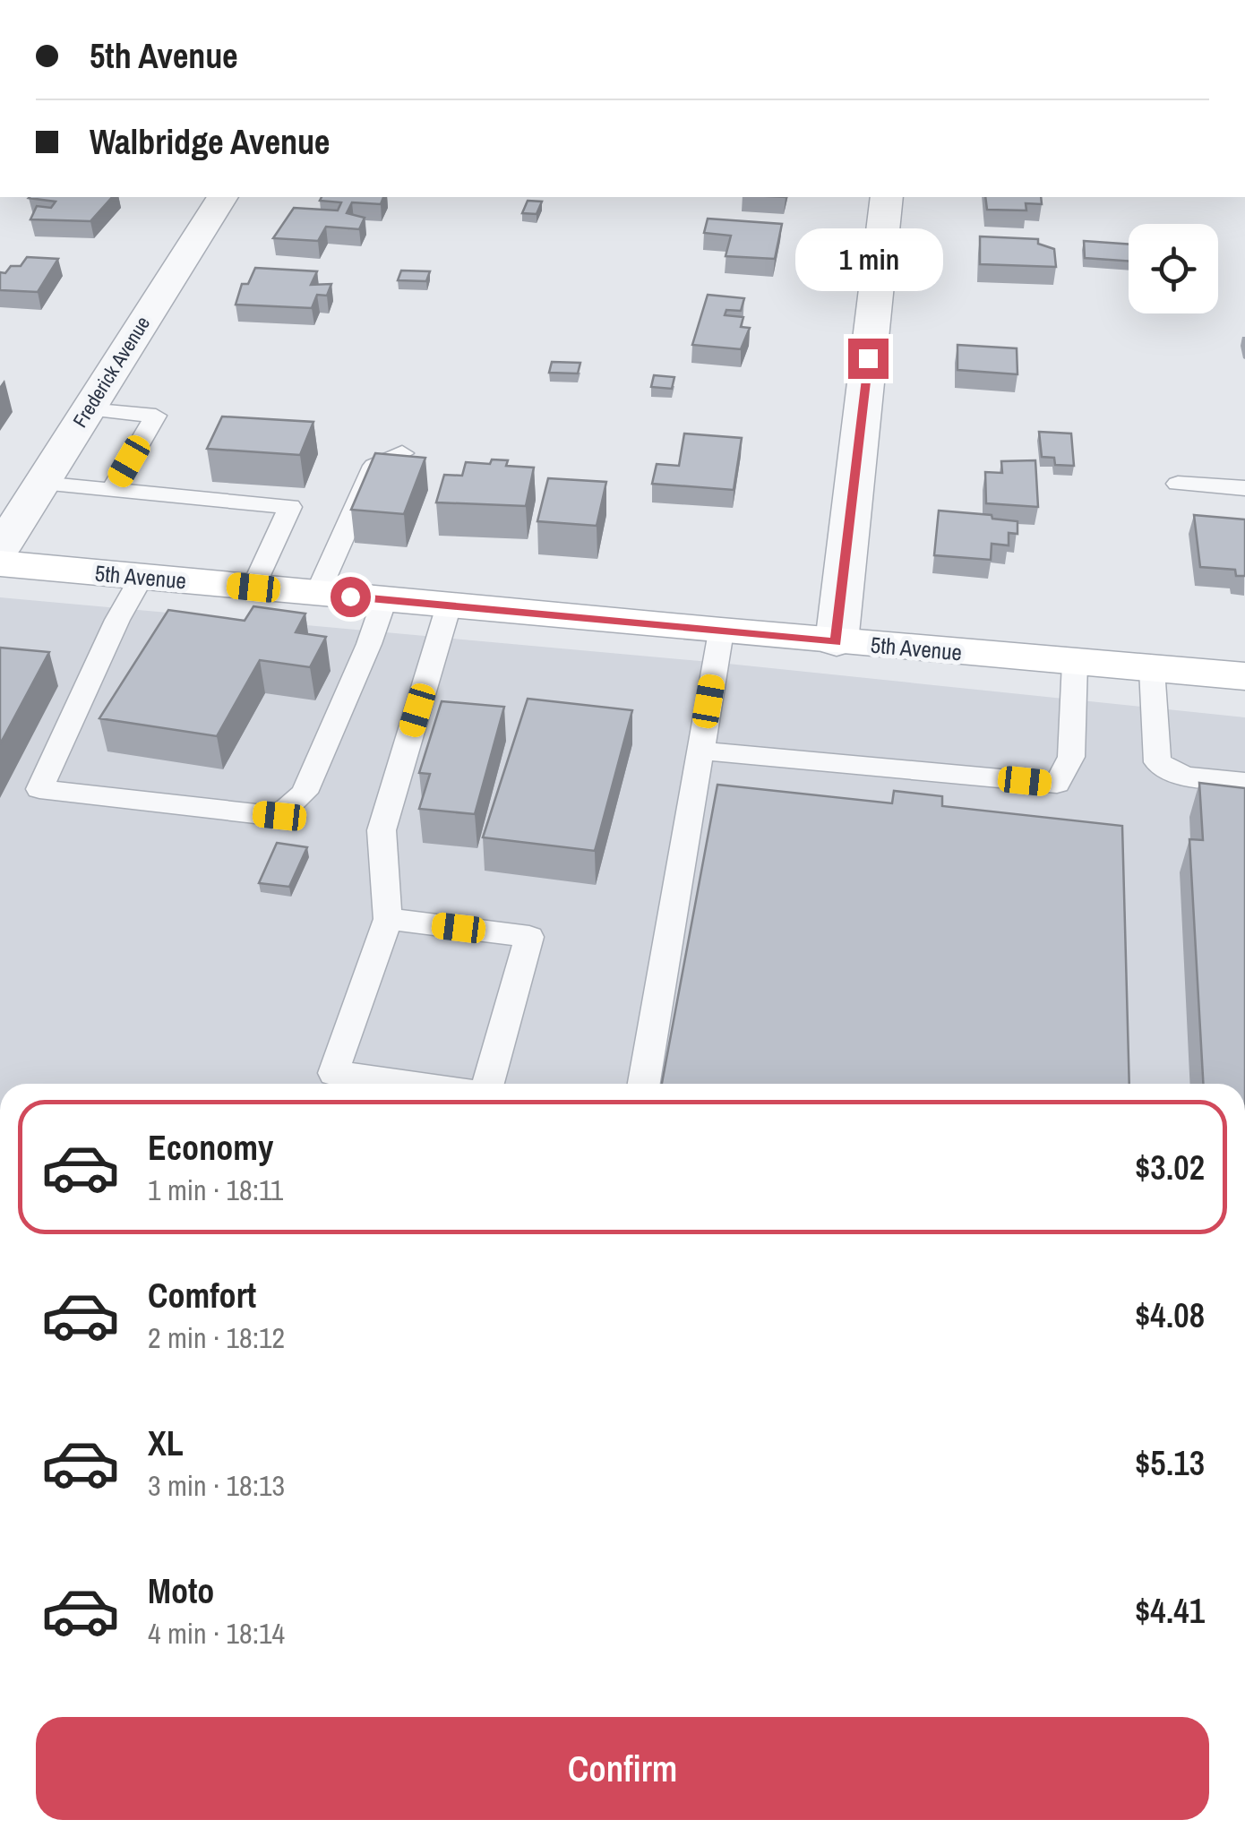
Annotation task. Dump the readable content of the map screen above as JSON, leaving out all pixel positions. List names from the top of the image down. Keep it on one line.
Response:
{"streets":{"main road":["5th Avenue"],"street":["Frederick Avenue"]},"page":{"banner":["5th Avenue","Walbridge Avenue"],"bubble":"1 min","list":[{"name":"Economy","note":"1 min · 18:11","value":"$3.02"},{"name":"Comfort","note":"2 min · 18:12","value":"$4.08"},{"name":"XL","note":"3 min · 18:13","value":"$5.13"},{"name":"Moto","note":"4 min · 18:14","value":"$4.41"}],"buttons":"Confirm"}}
